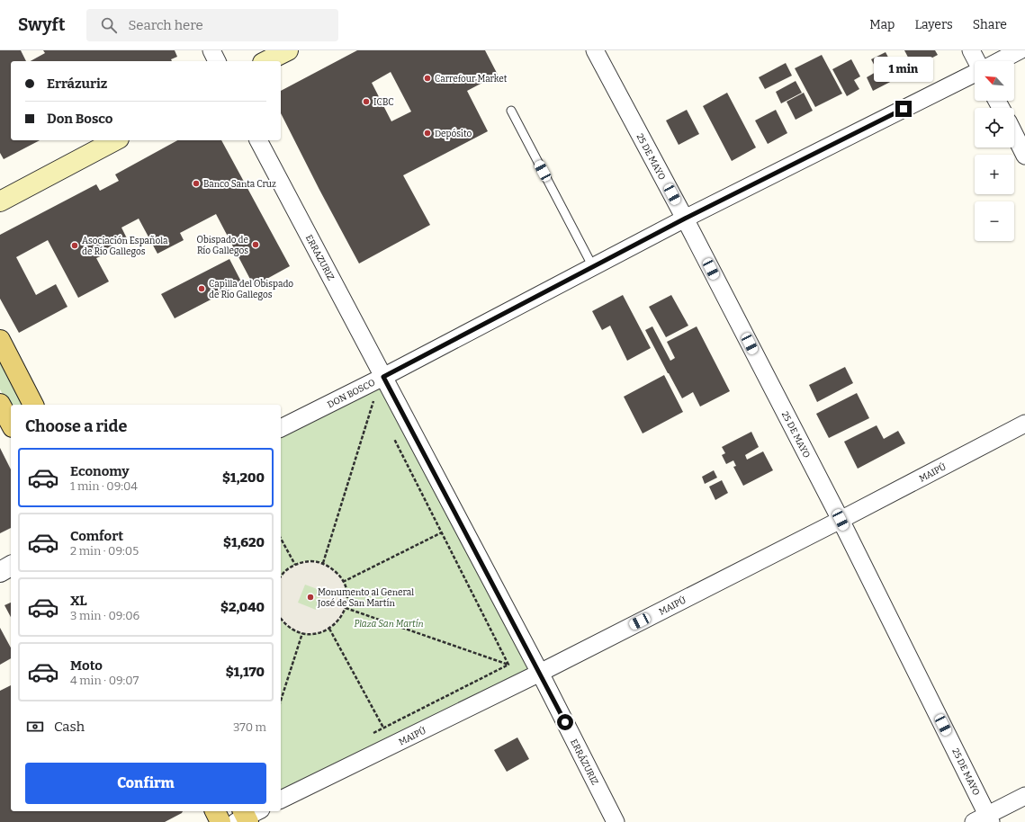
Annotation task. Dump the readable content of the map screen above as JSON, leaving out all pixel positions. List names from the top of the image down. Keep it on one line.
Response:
{"streets":{"street":["25 DE MAYO","ERRAZURIZ","DON BOSCO","MAIPÚ","ERRÁZURIZ"]},"crossings":[["25 DE MAYO","DON BOSCO"],["25 DE MAYO","MAIPÚ"],["ERRAZURIZ","DON BOSCO"],["ERRAZURIZ","ERRÁZURIZ"],["DON BOSCO","ERRÁZURIZ"],["MAIPÚ","ERRÁZURIZ"]],"parks":["Plaza San Martín"],"places":["Carrefour Market","ICBC","Depósito","Banco Santa Cruz","Obispado de Río Gallegos","Asociación Española de Río Gallegos","Capilla del Obispado de Río Gallegos","Monumento al General José de San Martín"],"north":"top left","page":{"header":"Swyft","search":"Search here","nav":["Map","Layers","Share"],"bubble":"1 min","map_buttons":["+","−"],"banner":["Errázuriz","Don Bosco"],"heading":"Choose a ride","list":[{"name":"Economy","note":"1 min · 09:04","value":"$1,200"},{"name":"Comfort","note":"2 min · 09:05","value":"$1,620"},{"name":"XL","note":"3 min · 09:06","value":"$2,040"},{"name":"Moto","note":"4 min · 09:07","value":"$1,170"}],"pay":["Cash","370 m"],"buttons":"Confirm"}}
